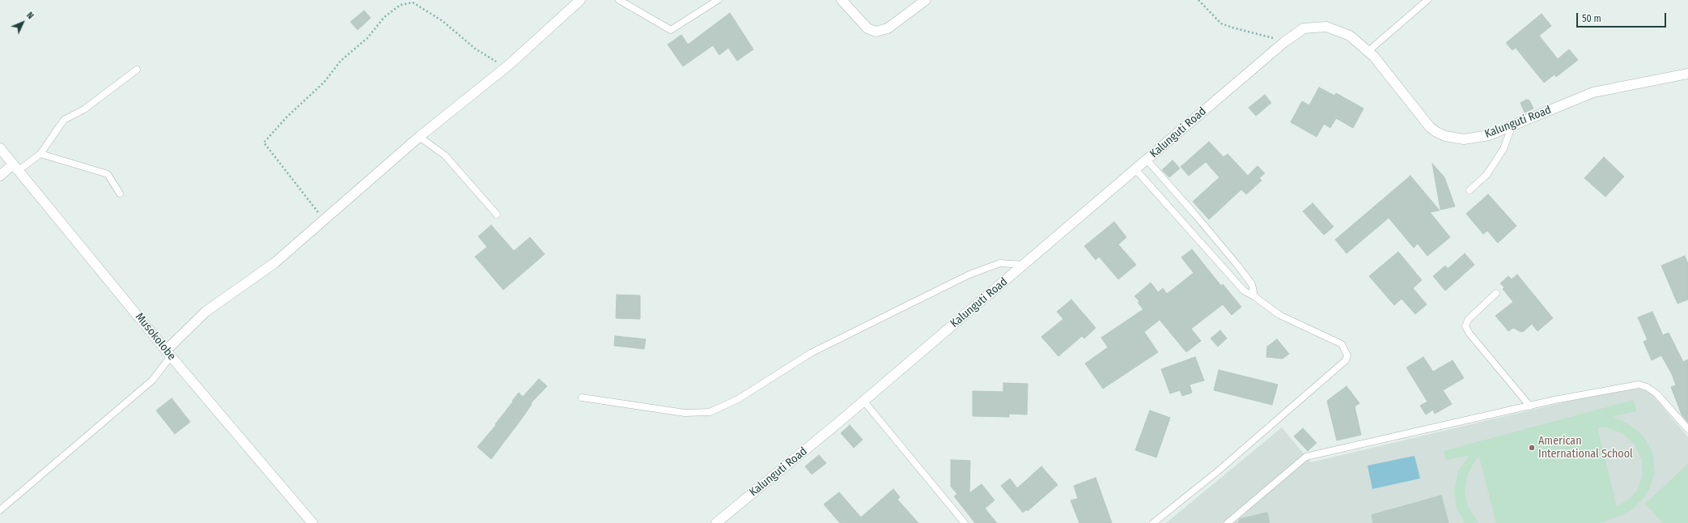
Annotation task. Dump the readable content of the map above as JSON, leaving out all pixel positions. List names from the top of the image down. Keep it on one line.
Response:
{"streets":{"street":["Kalunguti Road","Musokolobe"]},"places":["American International School"],"scale_bar":"50 m","north":"top right"}
